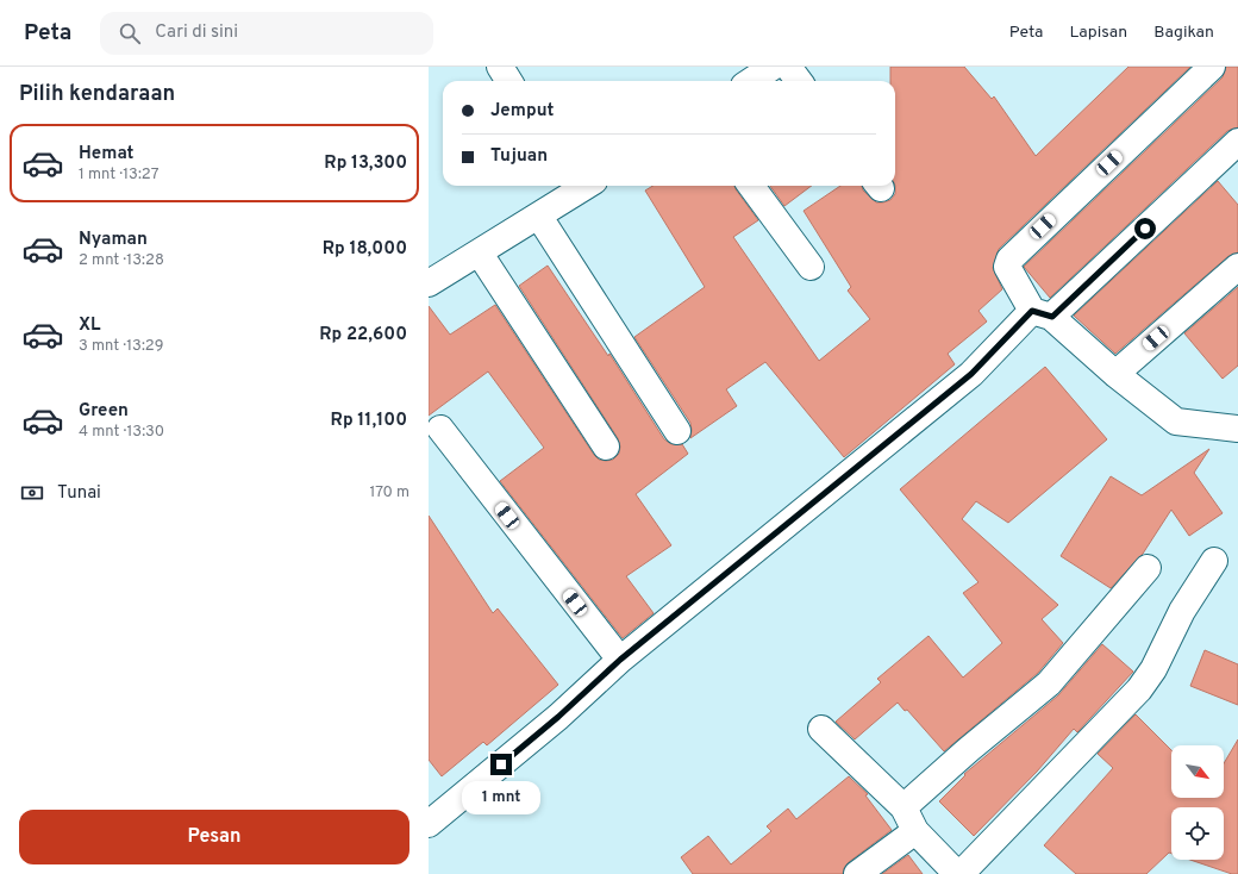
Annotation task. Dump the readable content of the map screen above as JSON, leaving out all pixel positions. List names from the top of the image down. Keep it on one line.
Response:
{"north":"bottom right","page":{"header":"Peta","search":"Cari di sini","nav":["Peta","Lapisan","Bagikan"],"heading":"Pilih kendaraan","banner":["Jemput","Tujuan"],"list":[{"name":"Hemat","note":"1 mnt · 13:27","value":"Rp 13,300"},{"name":"Nyaman","note":"2 mnt · 13:28","value":"Rp 18,000"},{"name":"XL","note":"3 mnt · 13:29","value":"Rp 22,600"},{"name":"Green","note":"4 mnt · 13:30","value":"Rp 11,100"}],"pay":["Tunai","170 m"],"bubble":"1 mnt","buttons":"Pesan"}}
